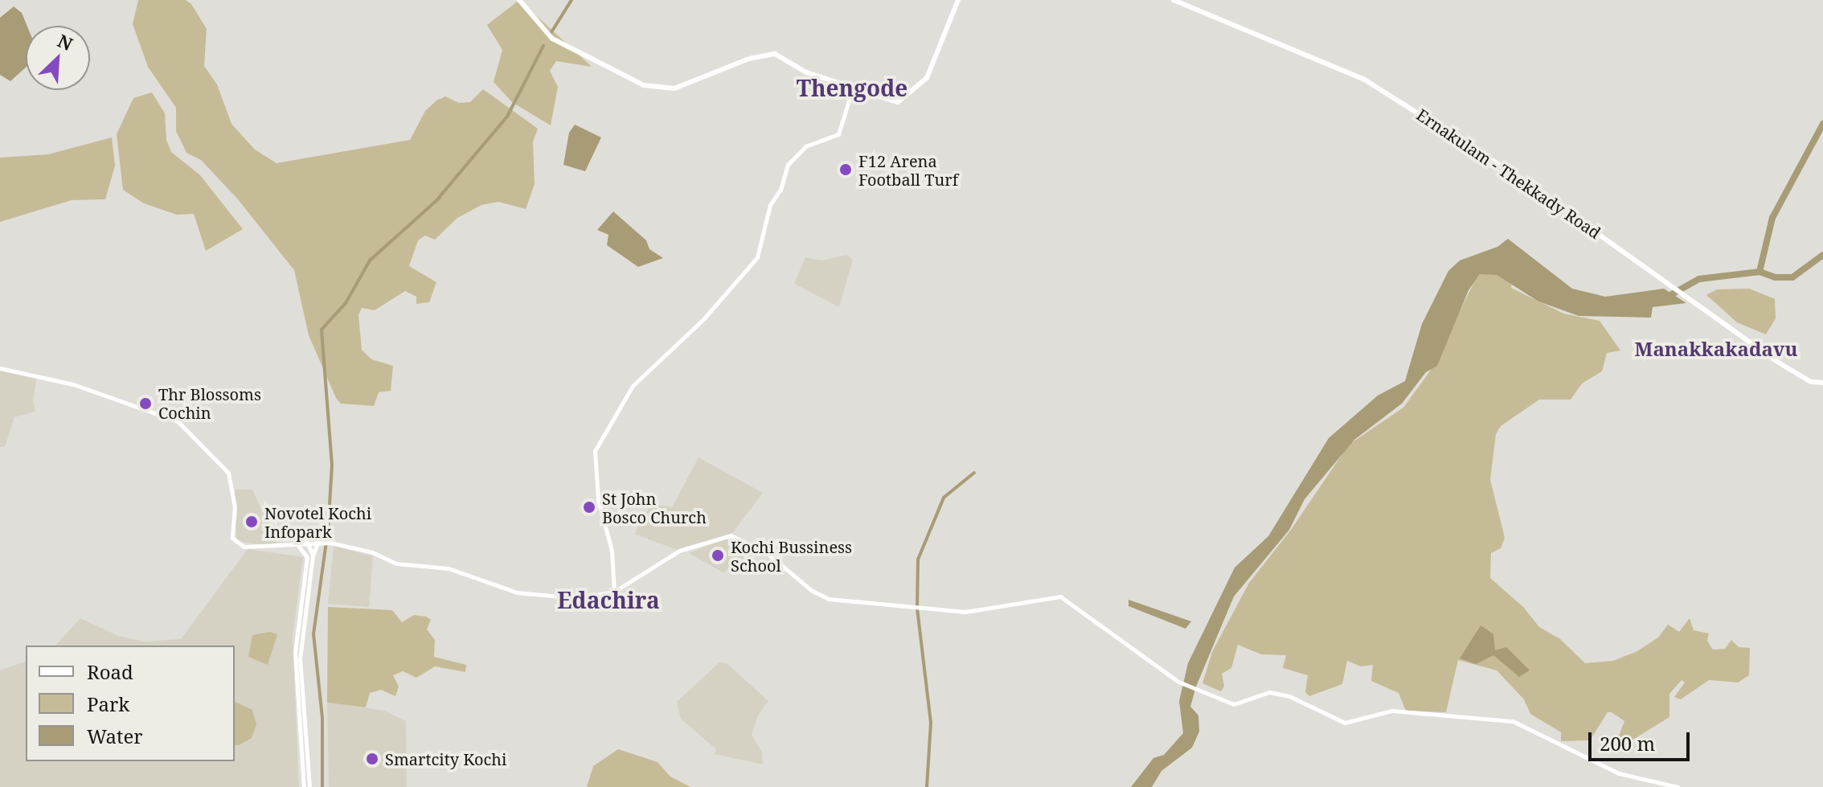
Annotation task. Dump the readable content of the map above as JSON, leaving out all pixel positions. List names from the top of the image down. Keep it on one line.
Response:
{"streets":{"main road":["Ernakulam - Thekkady Road"]},"districts":["Thengode","Manakkakadavu","Edachira"],"places":["F12 Arena Football Turf","Thr Blossoms Cochin","St John Bosco Church","Novotel Kochi Infopark","Kochi Bussiness School","Smartcity Kochi"],"legend":["Road","Park","Water"],"scale_bar":"200 m","north":"top right"}
